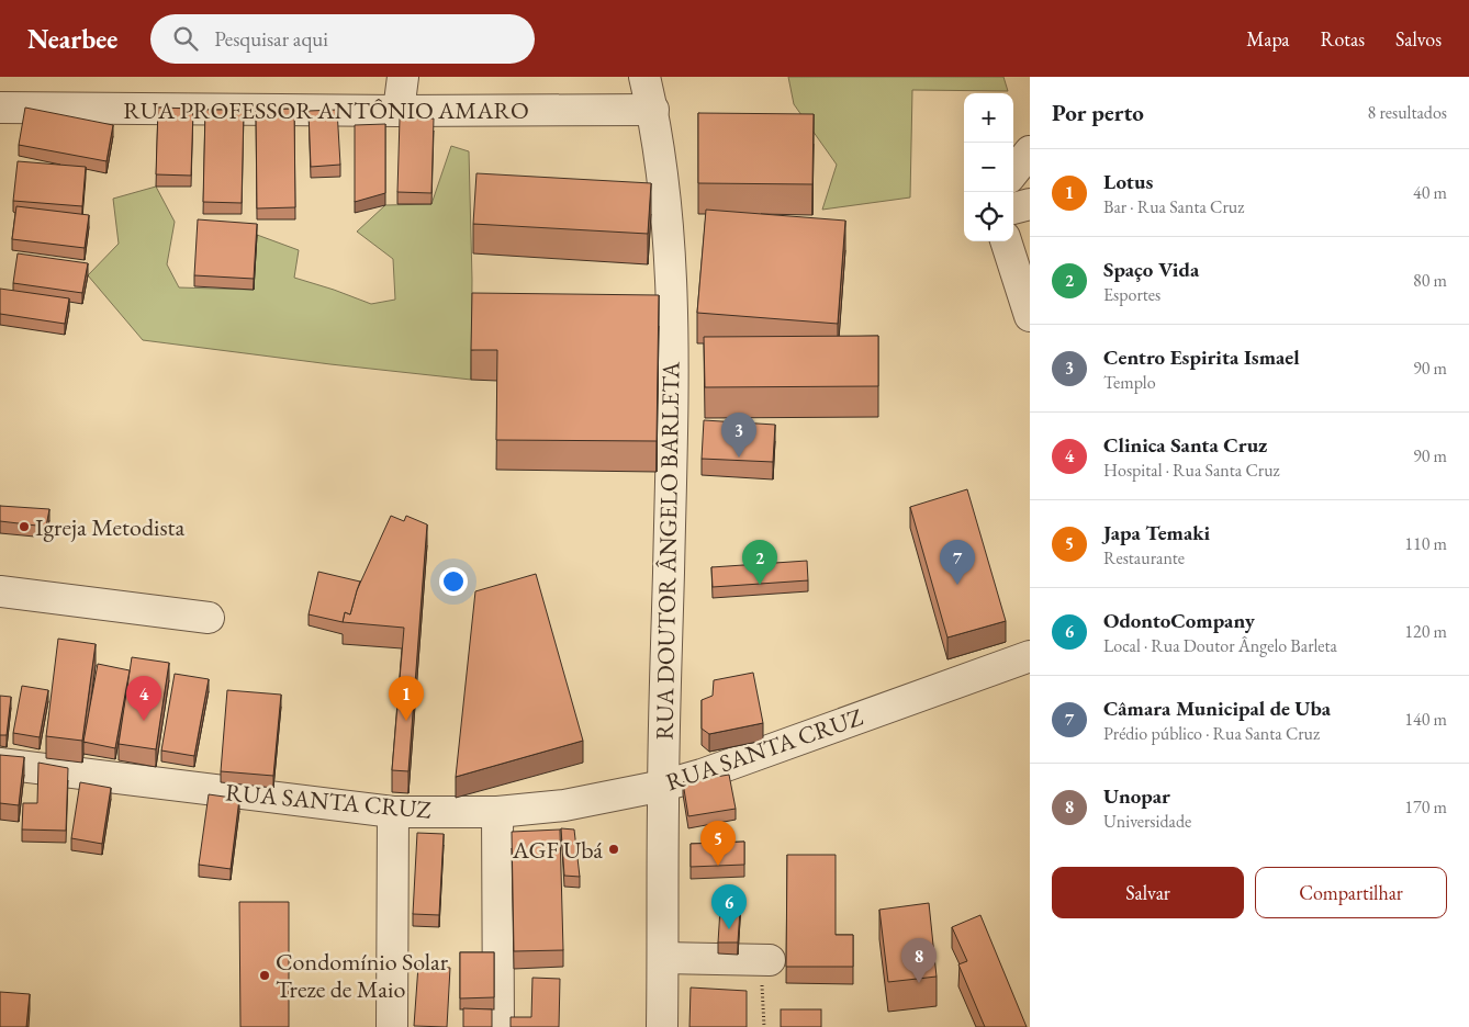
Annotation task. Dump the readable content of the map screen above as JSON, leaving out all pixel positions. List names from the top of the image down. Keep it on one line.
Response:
{"streets":{"street":["RUA PROFESSOR ANTÔNIO AMARO","RUA DOUTOR ÂNGELO BARLETA","RUA SANTA CRUZ"]},"crossings":[["RUA PROFESSOR ANTÔNIO AMARO","RUA DOUTOR ÂNGELO BARLETA"],["RUA DOUTOR ÂNGELO BARLETA","RUA SANTA CRUZ"]],"places":["Igreja Metodista","AGF Ubá","Condomínio Solar Treze de Maio"],"page":{"header":"Nearbee","search":"Pesquisar aqui","nav":["Mapa","Rotas","Salvos"],"heading":["Por perto","8 resultados"],"map_buttons":["+","−"],"list":[{"mark":"1","name":"Lotus","note":"Bar · Rua Santa Cruz","value":"40 m"},{"mark":"2","name":"Spaço Vida","note":"Esportes","value":"80 m"},{"mark":"3","name":"Centro Espirita Ismael","note":"Templo","value":"90 m"},{"mark":"4","name":"Clinica Santa Cruz","note":"Hospital · Rua Santa Cruz","value":"90 m"},{"mark":"5","name":"Japa Temaki","note":"Restaurante","value":"110 m"},{"mark":"6","name":"OdontoCompany","note":"Local · Rua Doutor Ângelo Barleta","value":"120 m"},{"mark":"7","name":"Câmara Municipal de Uba","note":"Prédio público · Rua Santa Cruz","value":"140 m"},{"mark":"8","name":"Unopar","note":"Universidade","value":"170 m"}],"pins":["3","2","7","1","4","5","6","8"],"buttons":["Salvar","Compartilhar"]}}
